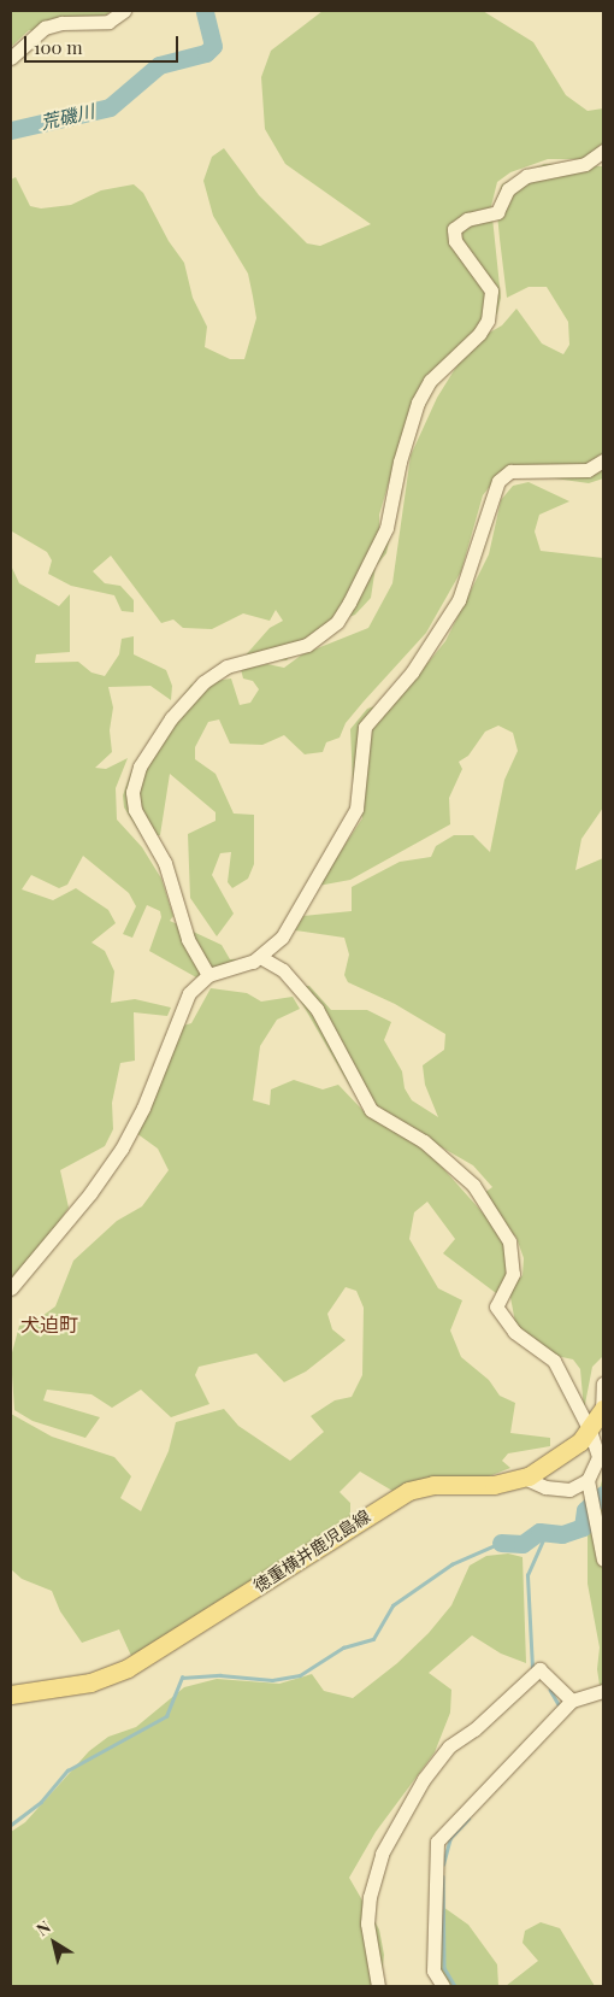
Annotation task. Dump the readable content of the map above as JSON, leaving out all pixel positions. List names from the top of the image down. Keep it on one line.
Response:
{"streets":{"main road":["徳重横井鹿児島線"]},"districts":["犬迫町"],"water":["荒磯川"],"scale_bar":"100 m","north":"top left"}
